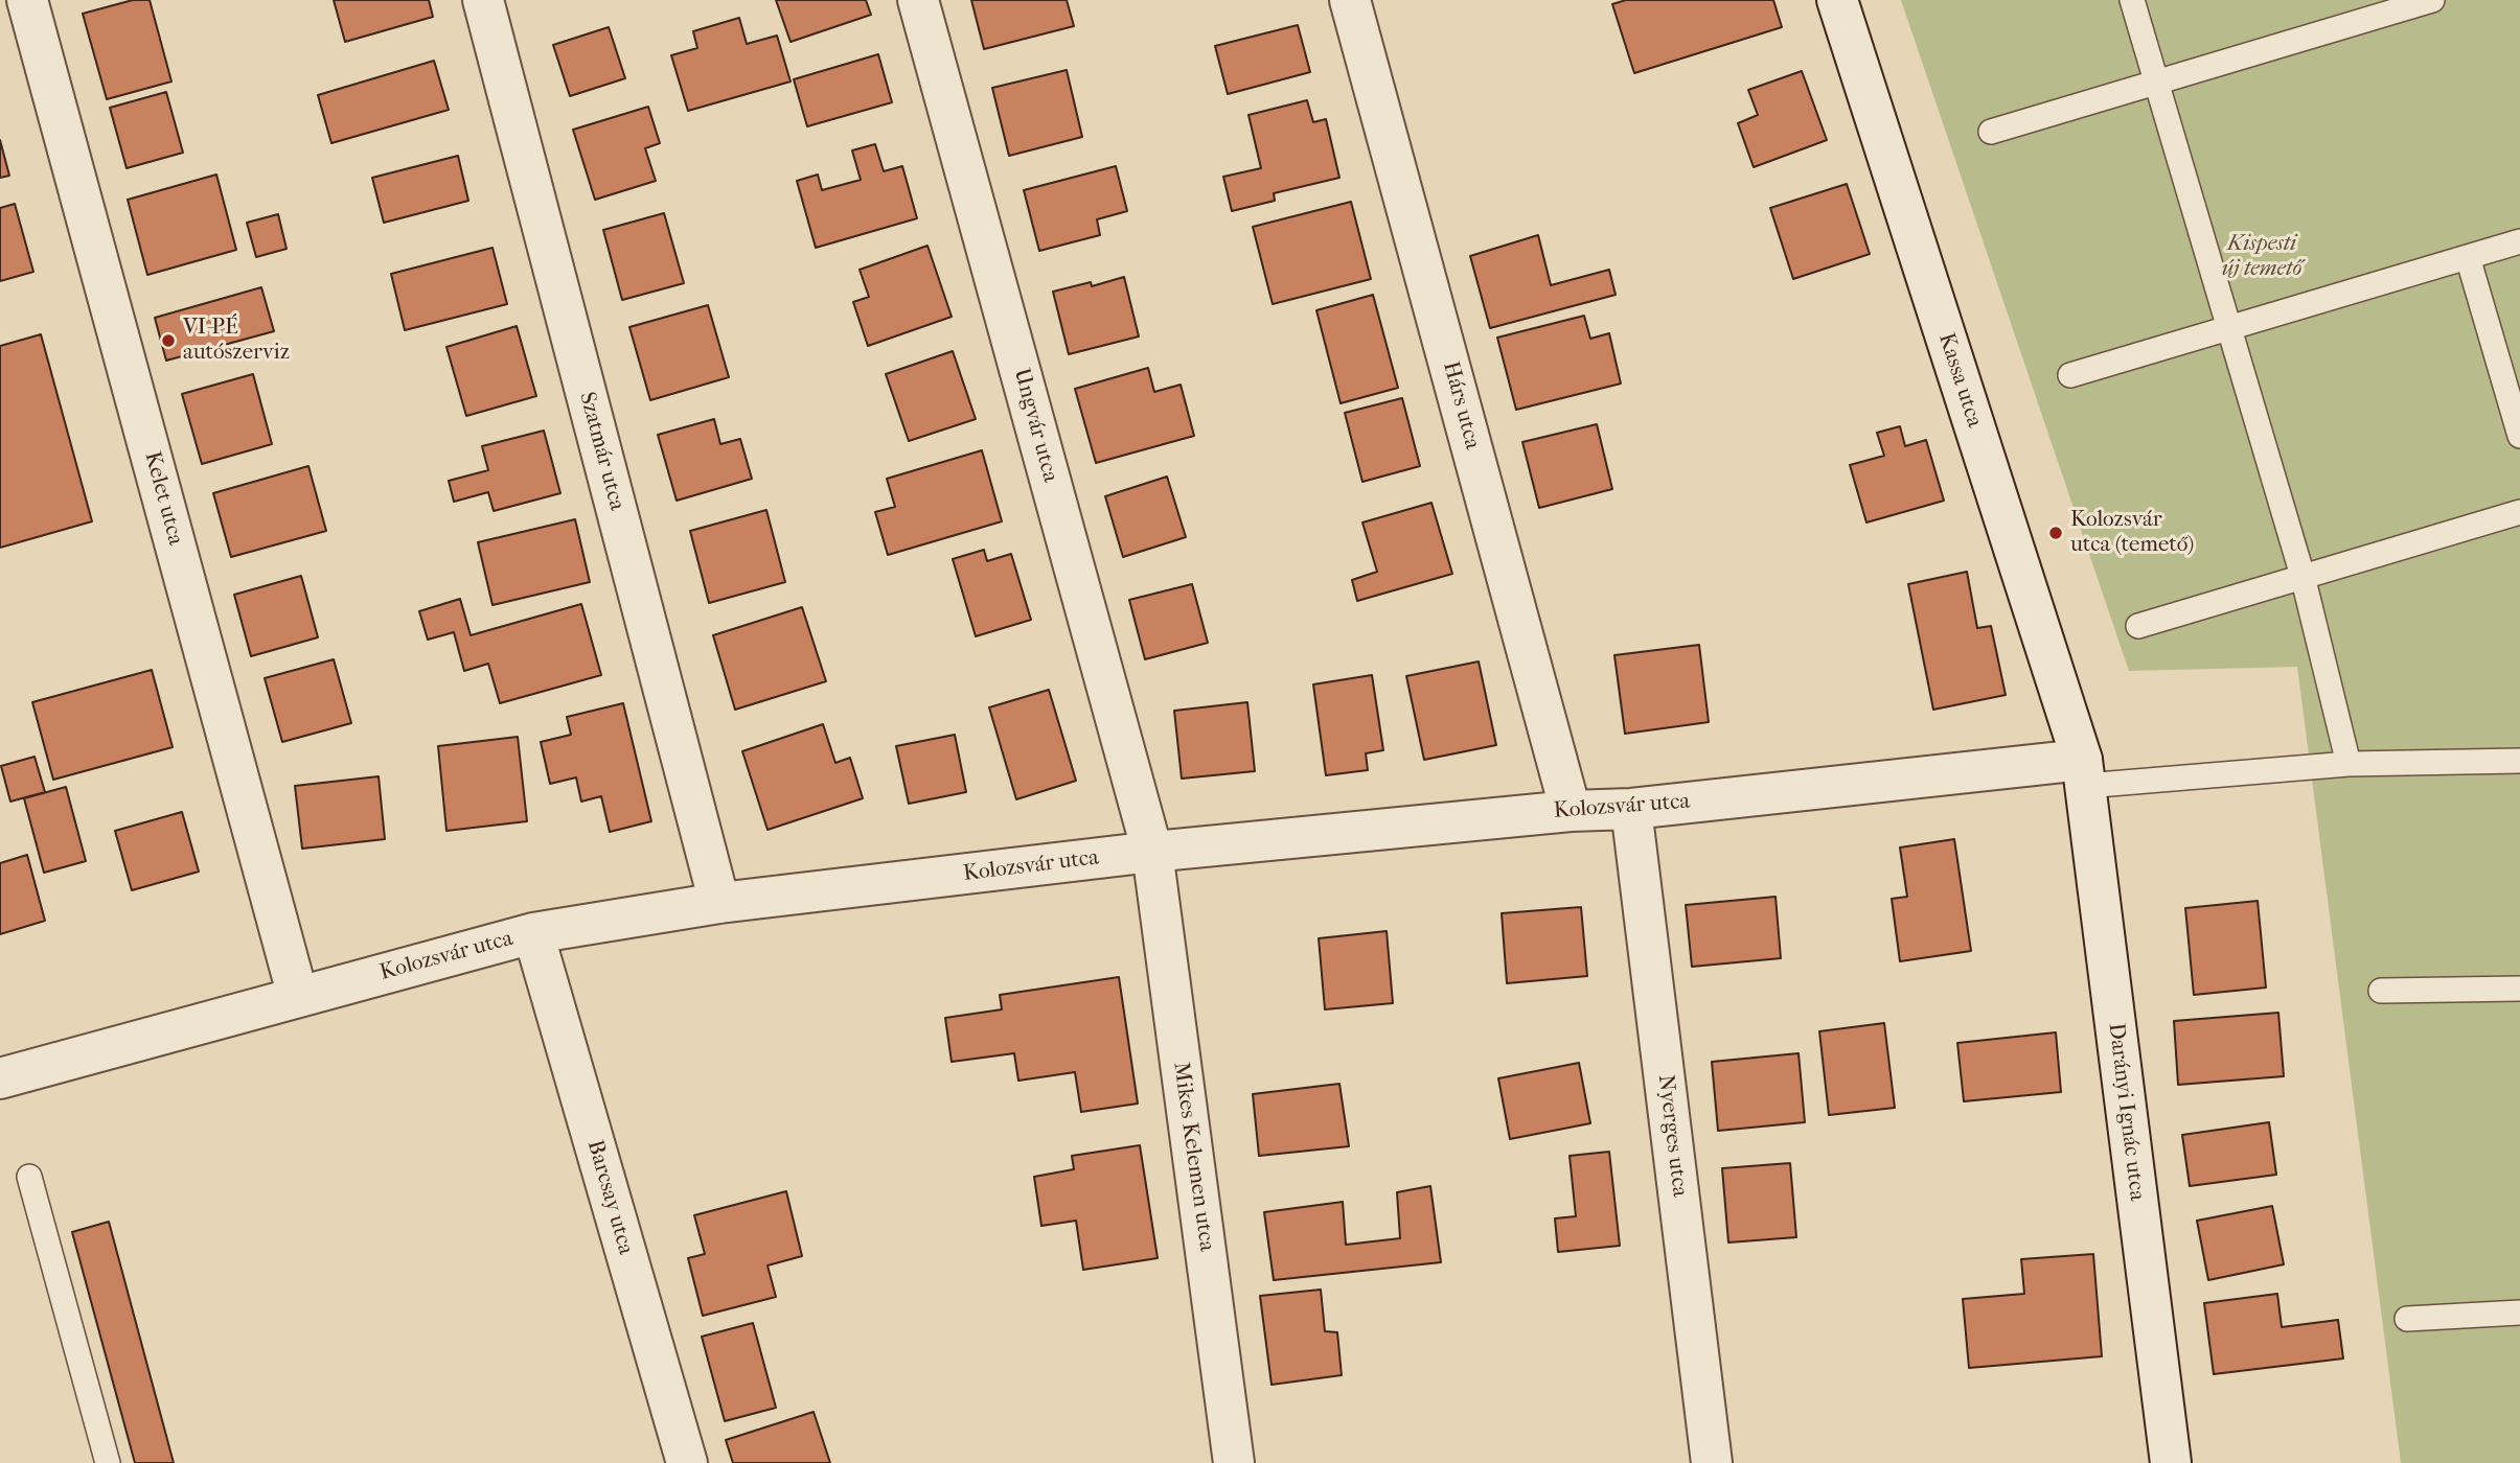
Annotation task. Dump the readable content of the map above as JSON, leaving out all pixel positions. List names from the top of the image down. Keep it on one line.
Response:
{"streets":{"street":["Kassa utca","Hárs utca","Ungvár utca","Szatmár utca","Kelet utca","Kolozsvár utca","Darányi Ignác utca","Nyerges utca","Mikes Kelemen utca","Barcsay utca"]},"crossings":[["Kassa utca","Kolozsvár utca"],["Kassa utca","Darányi Ignác utca"],["Hárs utca","Kolozsvár utca"],["Ungvár utca","Kolozsvár utca"],["Ungvár utca","Mikes Kelemen utca"],["Szatmár utca","Kolozsvár utca"],["Kelet utca","Kolozsvár utca"],["Kolozsvár utca","Darányi Ignác utca"],["Kolozsvár utca","Nyerges utca"],["Kolozsvár utca","Mikes Kelemen utca"],["Kolozsvár utca","Barcsay utca"]],"parks":["Kispesti új temető"],"places":["VI-PÉ autószerviz","Kolozsvár utca (temető)"]}
